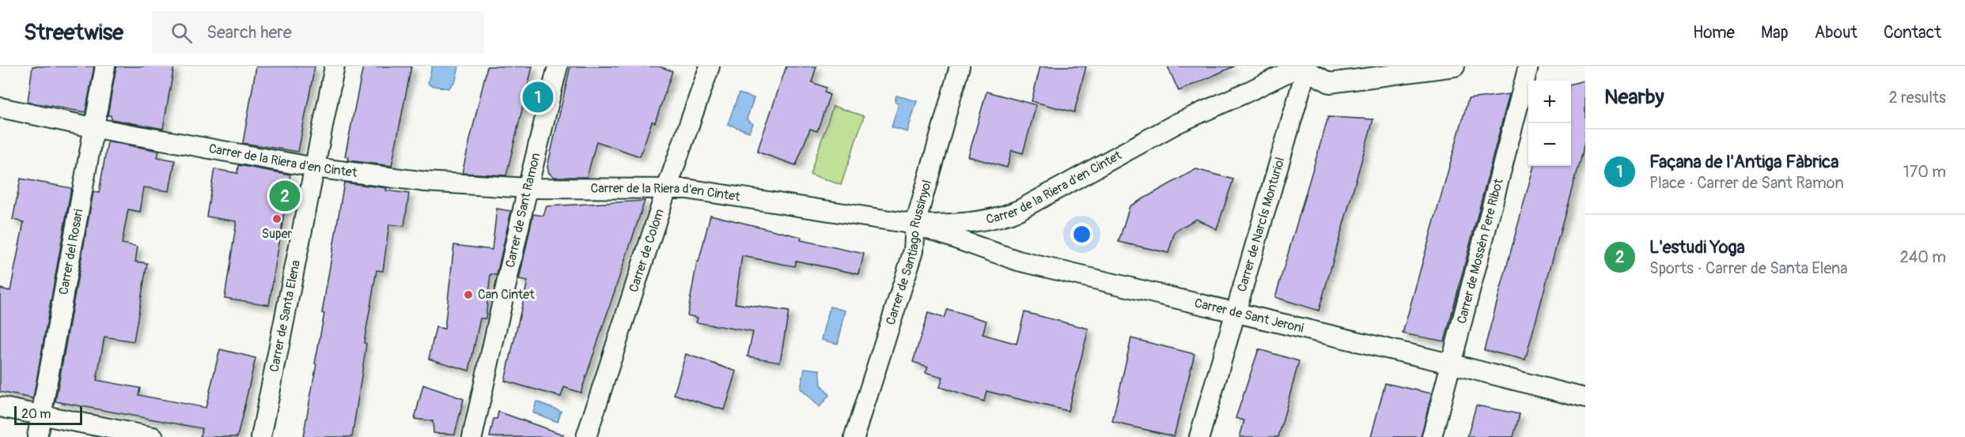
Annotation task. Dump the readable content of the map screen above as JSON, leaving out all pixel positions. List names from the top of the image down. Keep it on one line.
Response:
{"streets":{"street":["Carrer de la Riera d'en Cintet","Carrer de Sant Ramon","Carrer de Narcís Monturiol","Carrer de Colom","Carrer de Mossèn Pere Ribot","Carrer del Rosari","Carrer de Santiago Russinyol","Carrer de Santa Elena","Carrer de Sant Jeroni"]},"crossings":[["Carrer de la Riera d'en Cintet","Carrer de Sant Ramon"],["Carrer de la Riera d'en Cintet","Carrer de Narcís Monturiol"],["Carrer de la Riera d'en Cintet","Carrer de Colom"],["Carrer de la Riera d'en Cintet","Carrer del Rosari"],["Carrer de la Riera d'en Cintet","Carrer de Santiago Russinyol"],["Carrer de la Riera d'en Cintet","Carrer de Santa Elena"],["Carrer de la Riera d'en Cintet","Carrer de Sant Jeroni"],["Carrer de Narcís Monturiol","Carrer de Sant Jeroni"],["Carrer de Mossèn Pere Ribot","Carrer de Sant Jeroni"],["Carrer de Santiago Russinyol","Carrer de Sant Jeroni"]],"places":["Super","Can Cintet"],"scale_bar":"20 m","page":{"header":"Streetwise","search":"Search here","nav":["Home","Map","About","Contact"],"heading":["Nearby","2 results"],"pins":["1","2"],"map_buttons":["+","−"],"list":[{"mark":"1","name":"Façana de l'Antiga Fàbrica","note":"Place · Carrer de Sant Ramon","value":"170 m"},{"mark":"2","name":"L'estudi Yoga","note":"Sports · Carrer de Santa Elena","value":"240 m"}],"scale":"20 m"}}
